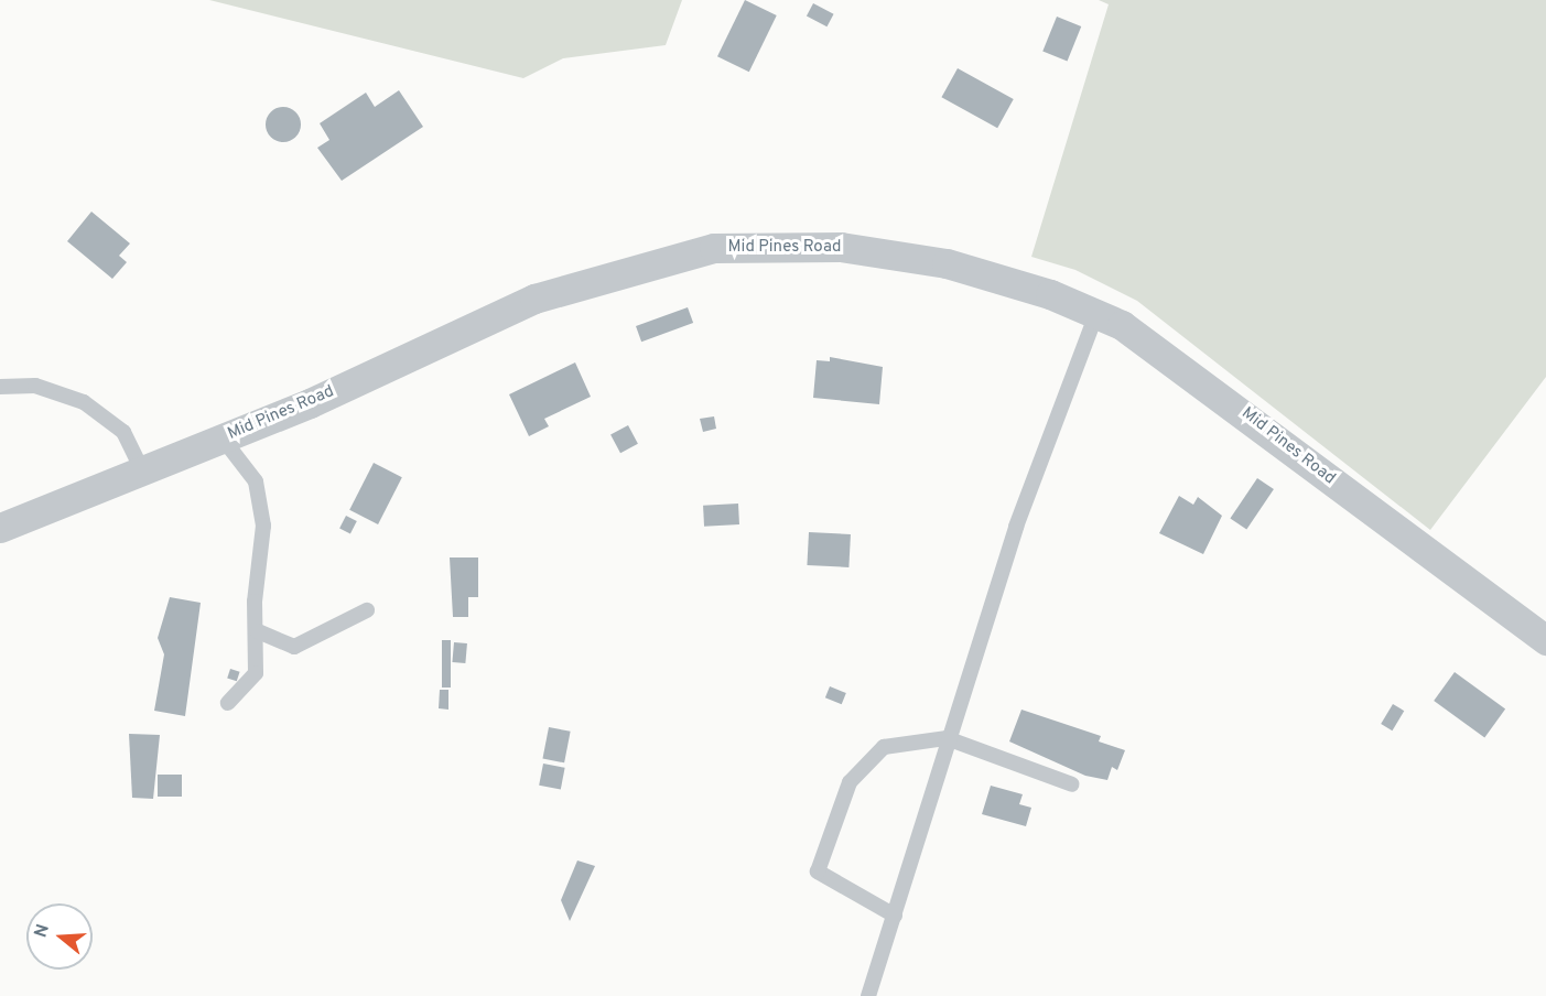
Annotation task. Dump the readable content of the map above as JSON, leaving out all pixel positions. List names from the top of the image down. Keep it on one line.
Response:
{"streets":{"street":["Mid Pines Road"]},"north":"left"}
